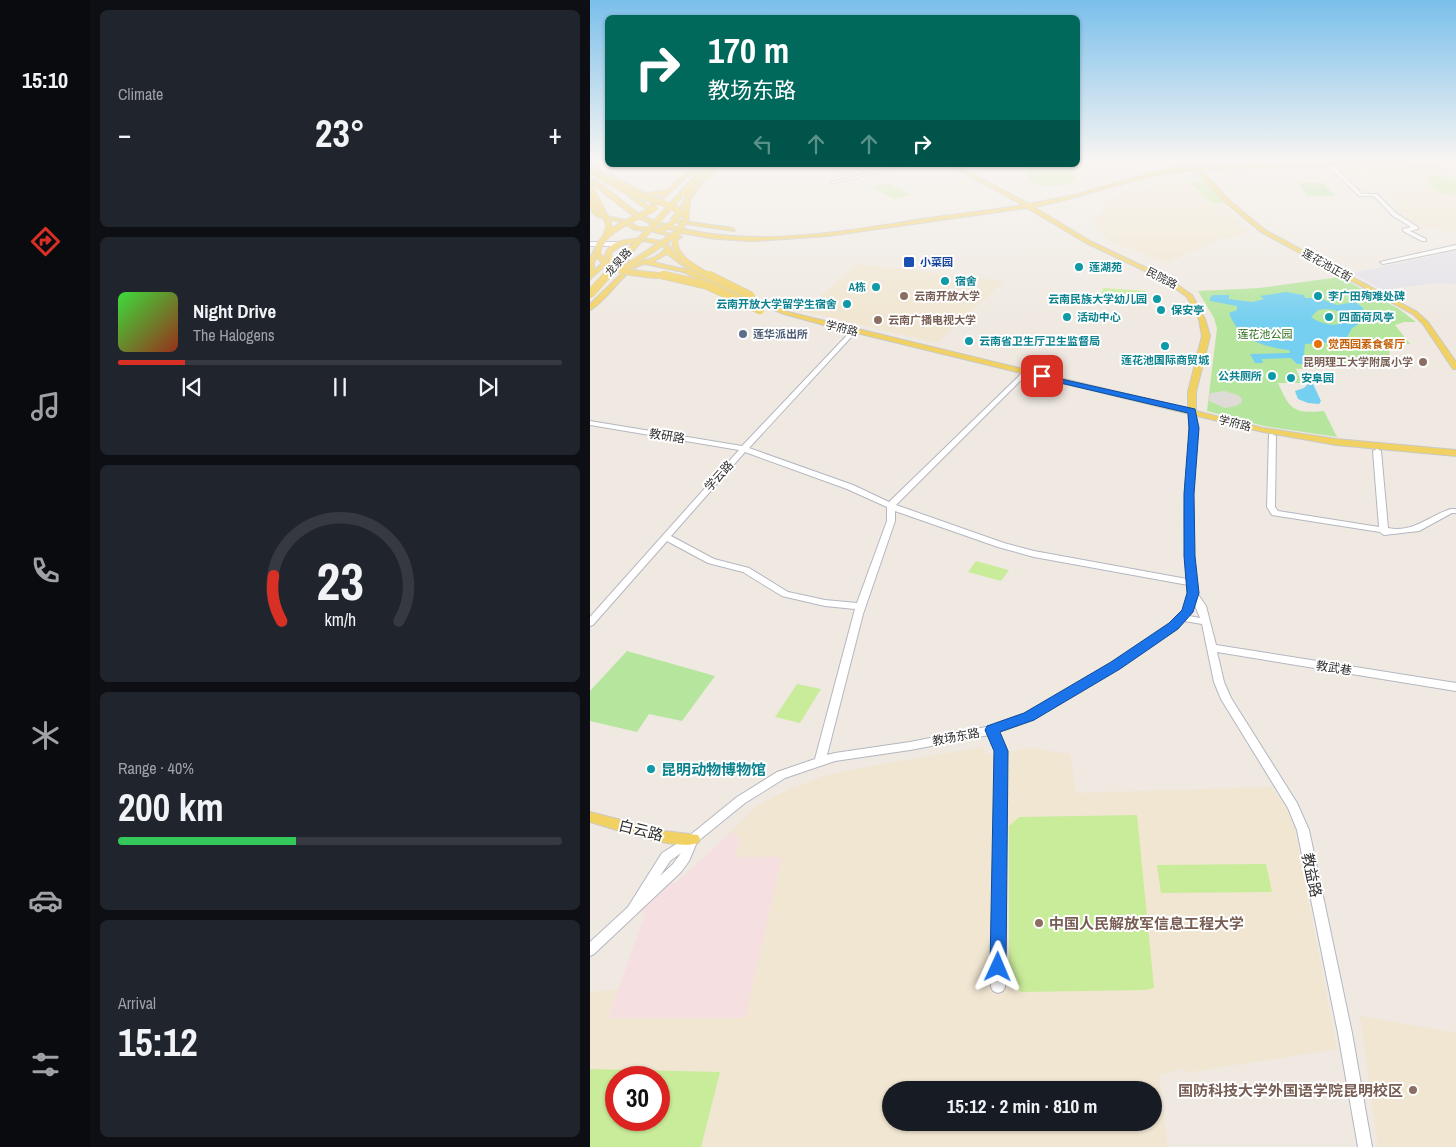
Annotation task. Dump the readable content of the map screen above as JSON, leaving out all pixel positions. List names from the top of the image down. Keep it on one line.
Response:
{"streets":{"main road":["龙泉路","莲花池正街","民院路","学府路","白云路"],"street":["教研路","学云路","教武巷","教场东路","教益路"]},"crossings":[["民院路","学府路"],["民院路","教场东路"],["学府路","学云路"],["学府路","教场东路"],["教研路","学云路"],["教研路","教场东路"],["教武巷","教益路"],["教场东路","白云路"]],"parks":["莲花池公园"],"places":{"transit":["小菜园"],"other":["莲湖苑","宿舍","A栋","云南开放大学","李广田殉难处碑","云南民族大学幼儿园","云南开放大学留学生宿舍","保安亭","活动中心","四面荷风亭","云南广播电视大学","莲华派出所","云南省卫生厅卫生监督局","觉西园素食餐厅","莲花池国际商贸城","昆明理工大学附属小学","公共厕所","安阜园","昆明动物博物馆","中国人民解放军信息工程大学","国防科技大学外国语学院昆明校区"]},"page":{"tabs":"15:10","tile":["Climate",["Range · 40%","200 km"],["Arrival","15:12"]],"turn":["170 m","教场东路"],"heat":["−","23°","+"],"song":["Night Drive","The Halogens"],"limit":"30","trip":"15:12 · 2 min · 810 m","gauge":["23","km/h"]}}
